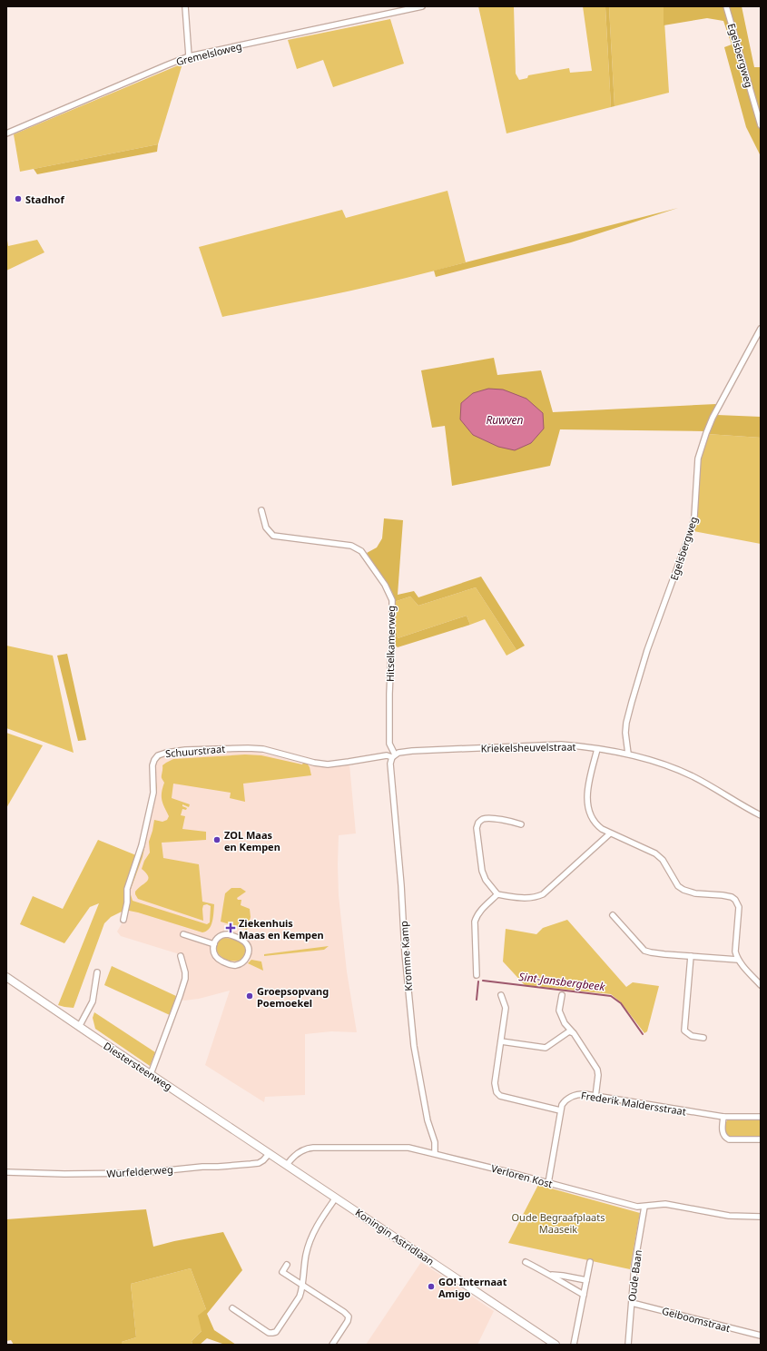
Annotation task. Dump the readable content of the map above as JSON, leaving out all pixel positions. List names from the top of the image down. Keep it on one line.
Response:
{"streets":{"main road":["Diestersteenweg","Koningin Astridlaan"],"street":["Gremelsloweg","Egelsbergweg","Hitselkamerweg","Kriekelsheuvelstraat","Schuurstraat","Kromme Kamp","Frederik Maldersstraat","Wurfelderweg","Verloren Kost","Oude Baan","Geiboomstraat"]},"crossings":[["Egelsbergweg","Kriekelsheuvelstraat"],["Hitselkamerweg","Kriekelsheuvelstraat"],["Hitselkamerweg","Schuurstraat"],["Hitselkamerweg","Kromme Kamp"],["Kriekelsheuvelstraat","Schuurstraat"],["Kriekelsheuvelstraat","Kromme Kamp"],["Schuurstraat","Kromme Kamp"],["Kromme Kamp","Verloren Kost"],["Diestersteenweg","Wurfelderweg"],["Diestersteenweg","Koningin Astridlaan"],["Frederik Maldersstraat","Verloren Kost"],["Wurfelderweg","Koningin Astridlaan"],["Verloren Kost","Koningin Astridlaan"],["Verloren Kost","Oude Baan"],["Oude Baan","Geiboomstraat"]],"water":["Ruwven","Sint-Jansbergbeek"],"parks":["Oude Begraafplaats Maaseik"],"places":{"other":["Stadhof","ZOL Maas en Kempen","Groepsopvang Poemoekel","GO! Internaat Amigo"],"health":["Ziekenhuis Maas en Kempen"]}}
